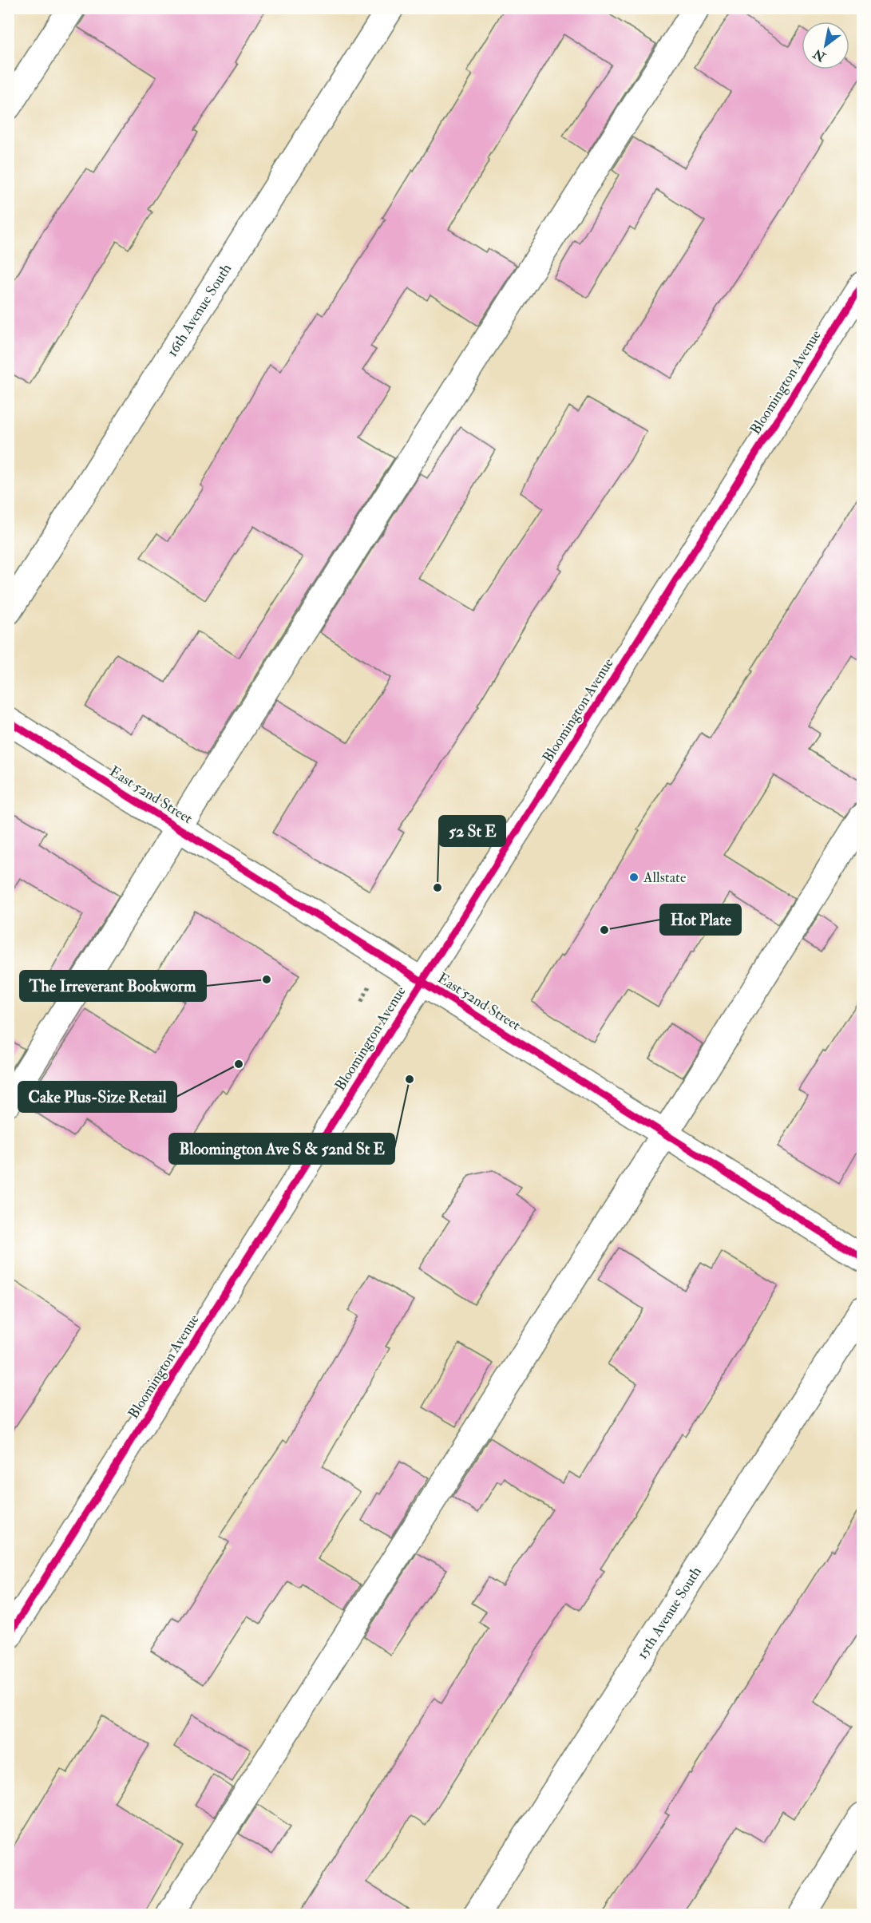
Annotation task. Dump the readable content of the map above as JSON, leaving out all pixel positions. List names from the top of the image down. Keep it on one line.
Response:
{"streets":{"street":["16th Avenue South","Bloomington Avenue","East 52nd Street","15th Avenue South"]},"crossings":[["Bloomington Avenue","East 52nd Street"]],"places":["Allstate","52 St E","Hot Plate","The Irreverant Bookworm","Cake Plus-Size Retail","Bloomington Ave S & 52nd St E"],"north":"bottom left"}
